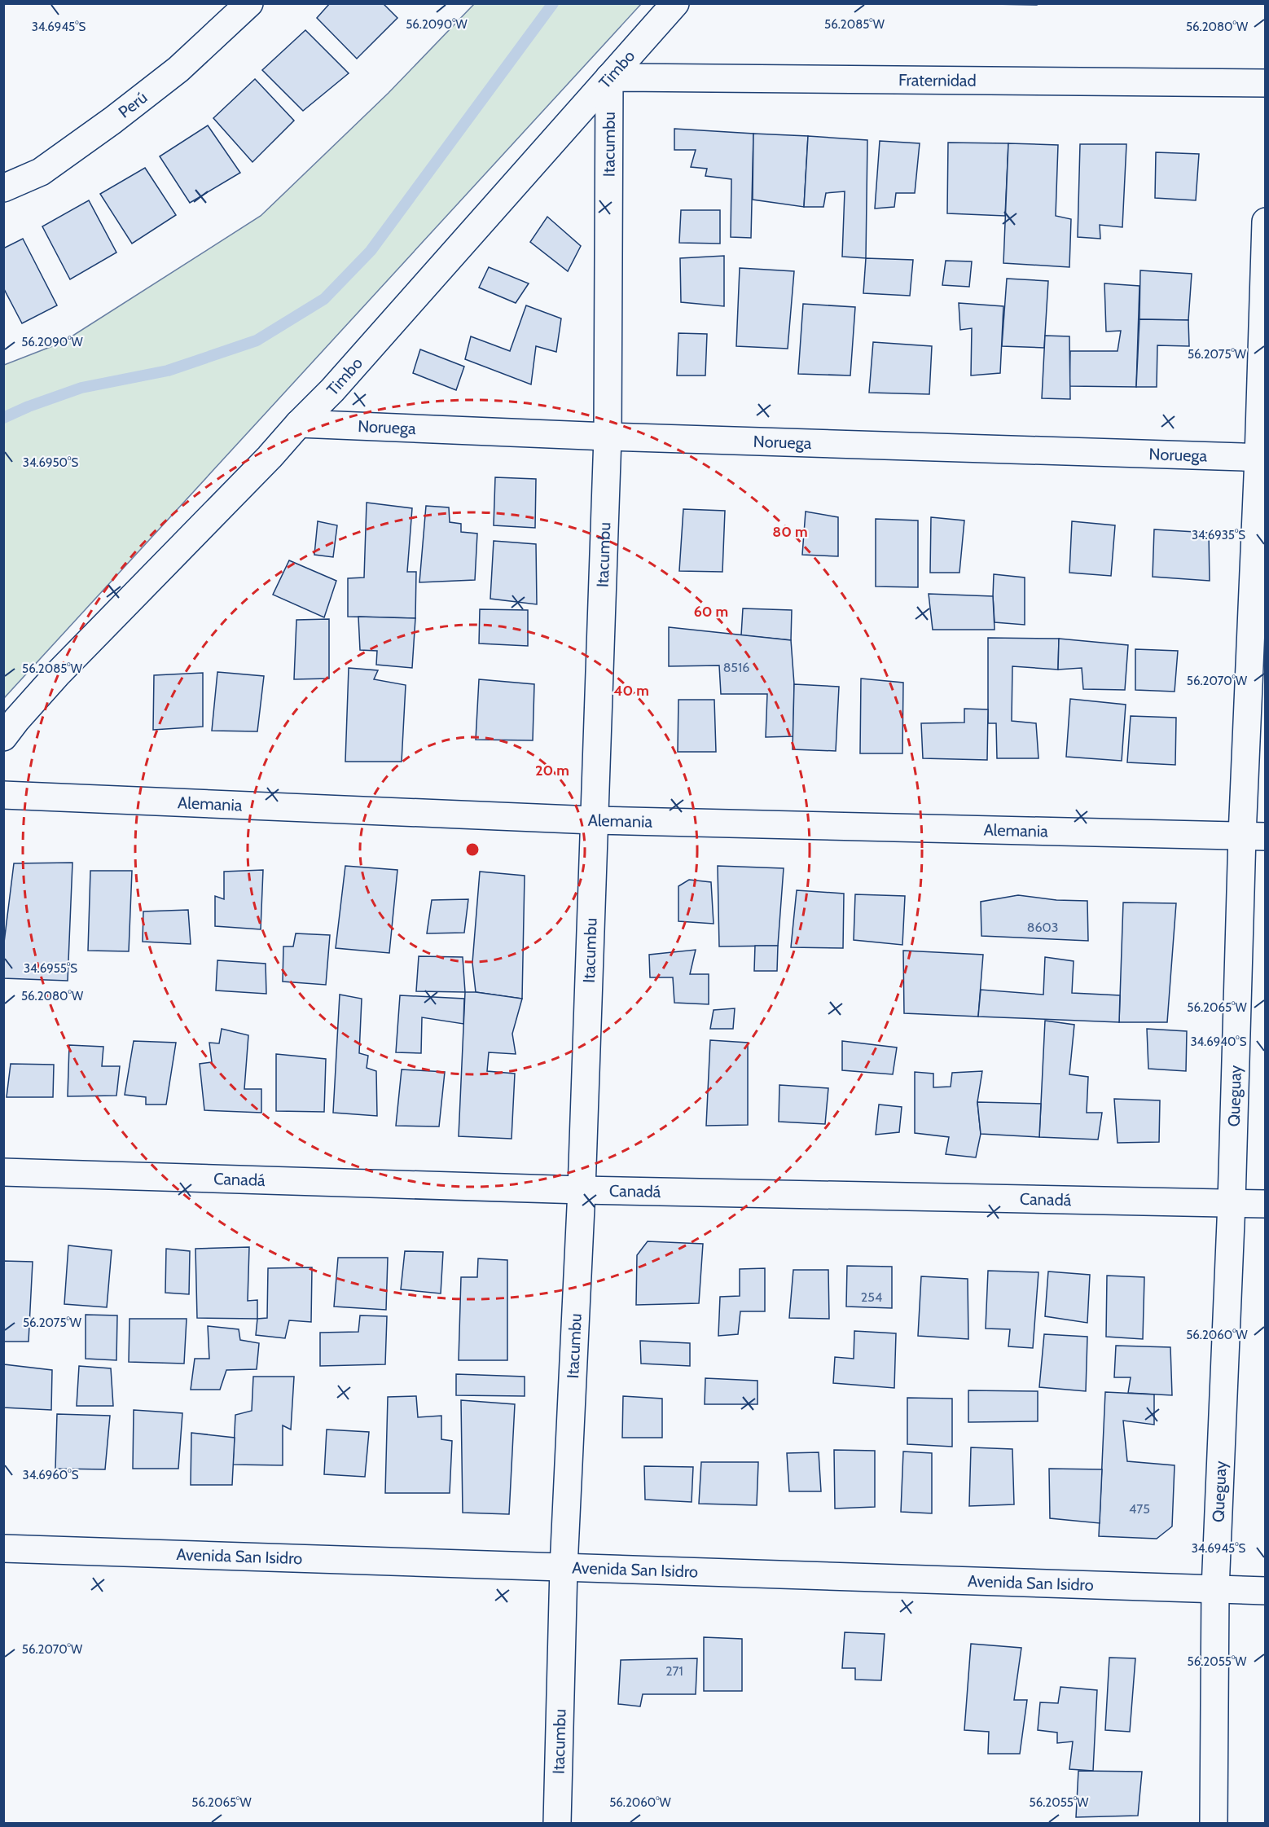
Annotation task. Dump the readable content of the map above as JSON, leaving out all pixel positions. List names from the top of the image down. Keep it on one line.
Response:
{"streets":{"street":["Timbo","Fraternidad","Perú","Itacumbu","Noruega","Alemania","Queguay","Canadá","Avenida San Isidro"]},"crossings":[["Timbo","Fraternidad"],["Timbo","Itacumbu"],["Timbo","Noruega"],["Fraternidad","Itacumbu"],["Itacumbu","Noruega"],["Itacumbu","Alemania"],["Itacumbu","Canadá"],["Itacumbu","Avenida San Isidro"],["Noruega","Queguay"],["Alemania","Queguay"],["Queguay","Canadá"],["Queguay","Avenida San Isidro"]],"house_numbers":["8516","8603","254","475","271"],"coordinates":["56.2090°W","56.2085°W","34.6945°S","56.2080°W","56.2075°W","34.6950°S","34.6935°S","56.2070°W","34.6955°S","56.2065°W","34.6940°S","56.2060°W","34.6960°S","56.2055°W"],"rings":["80 m","60 m","40 m","20 m"]}
